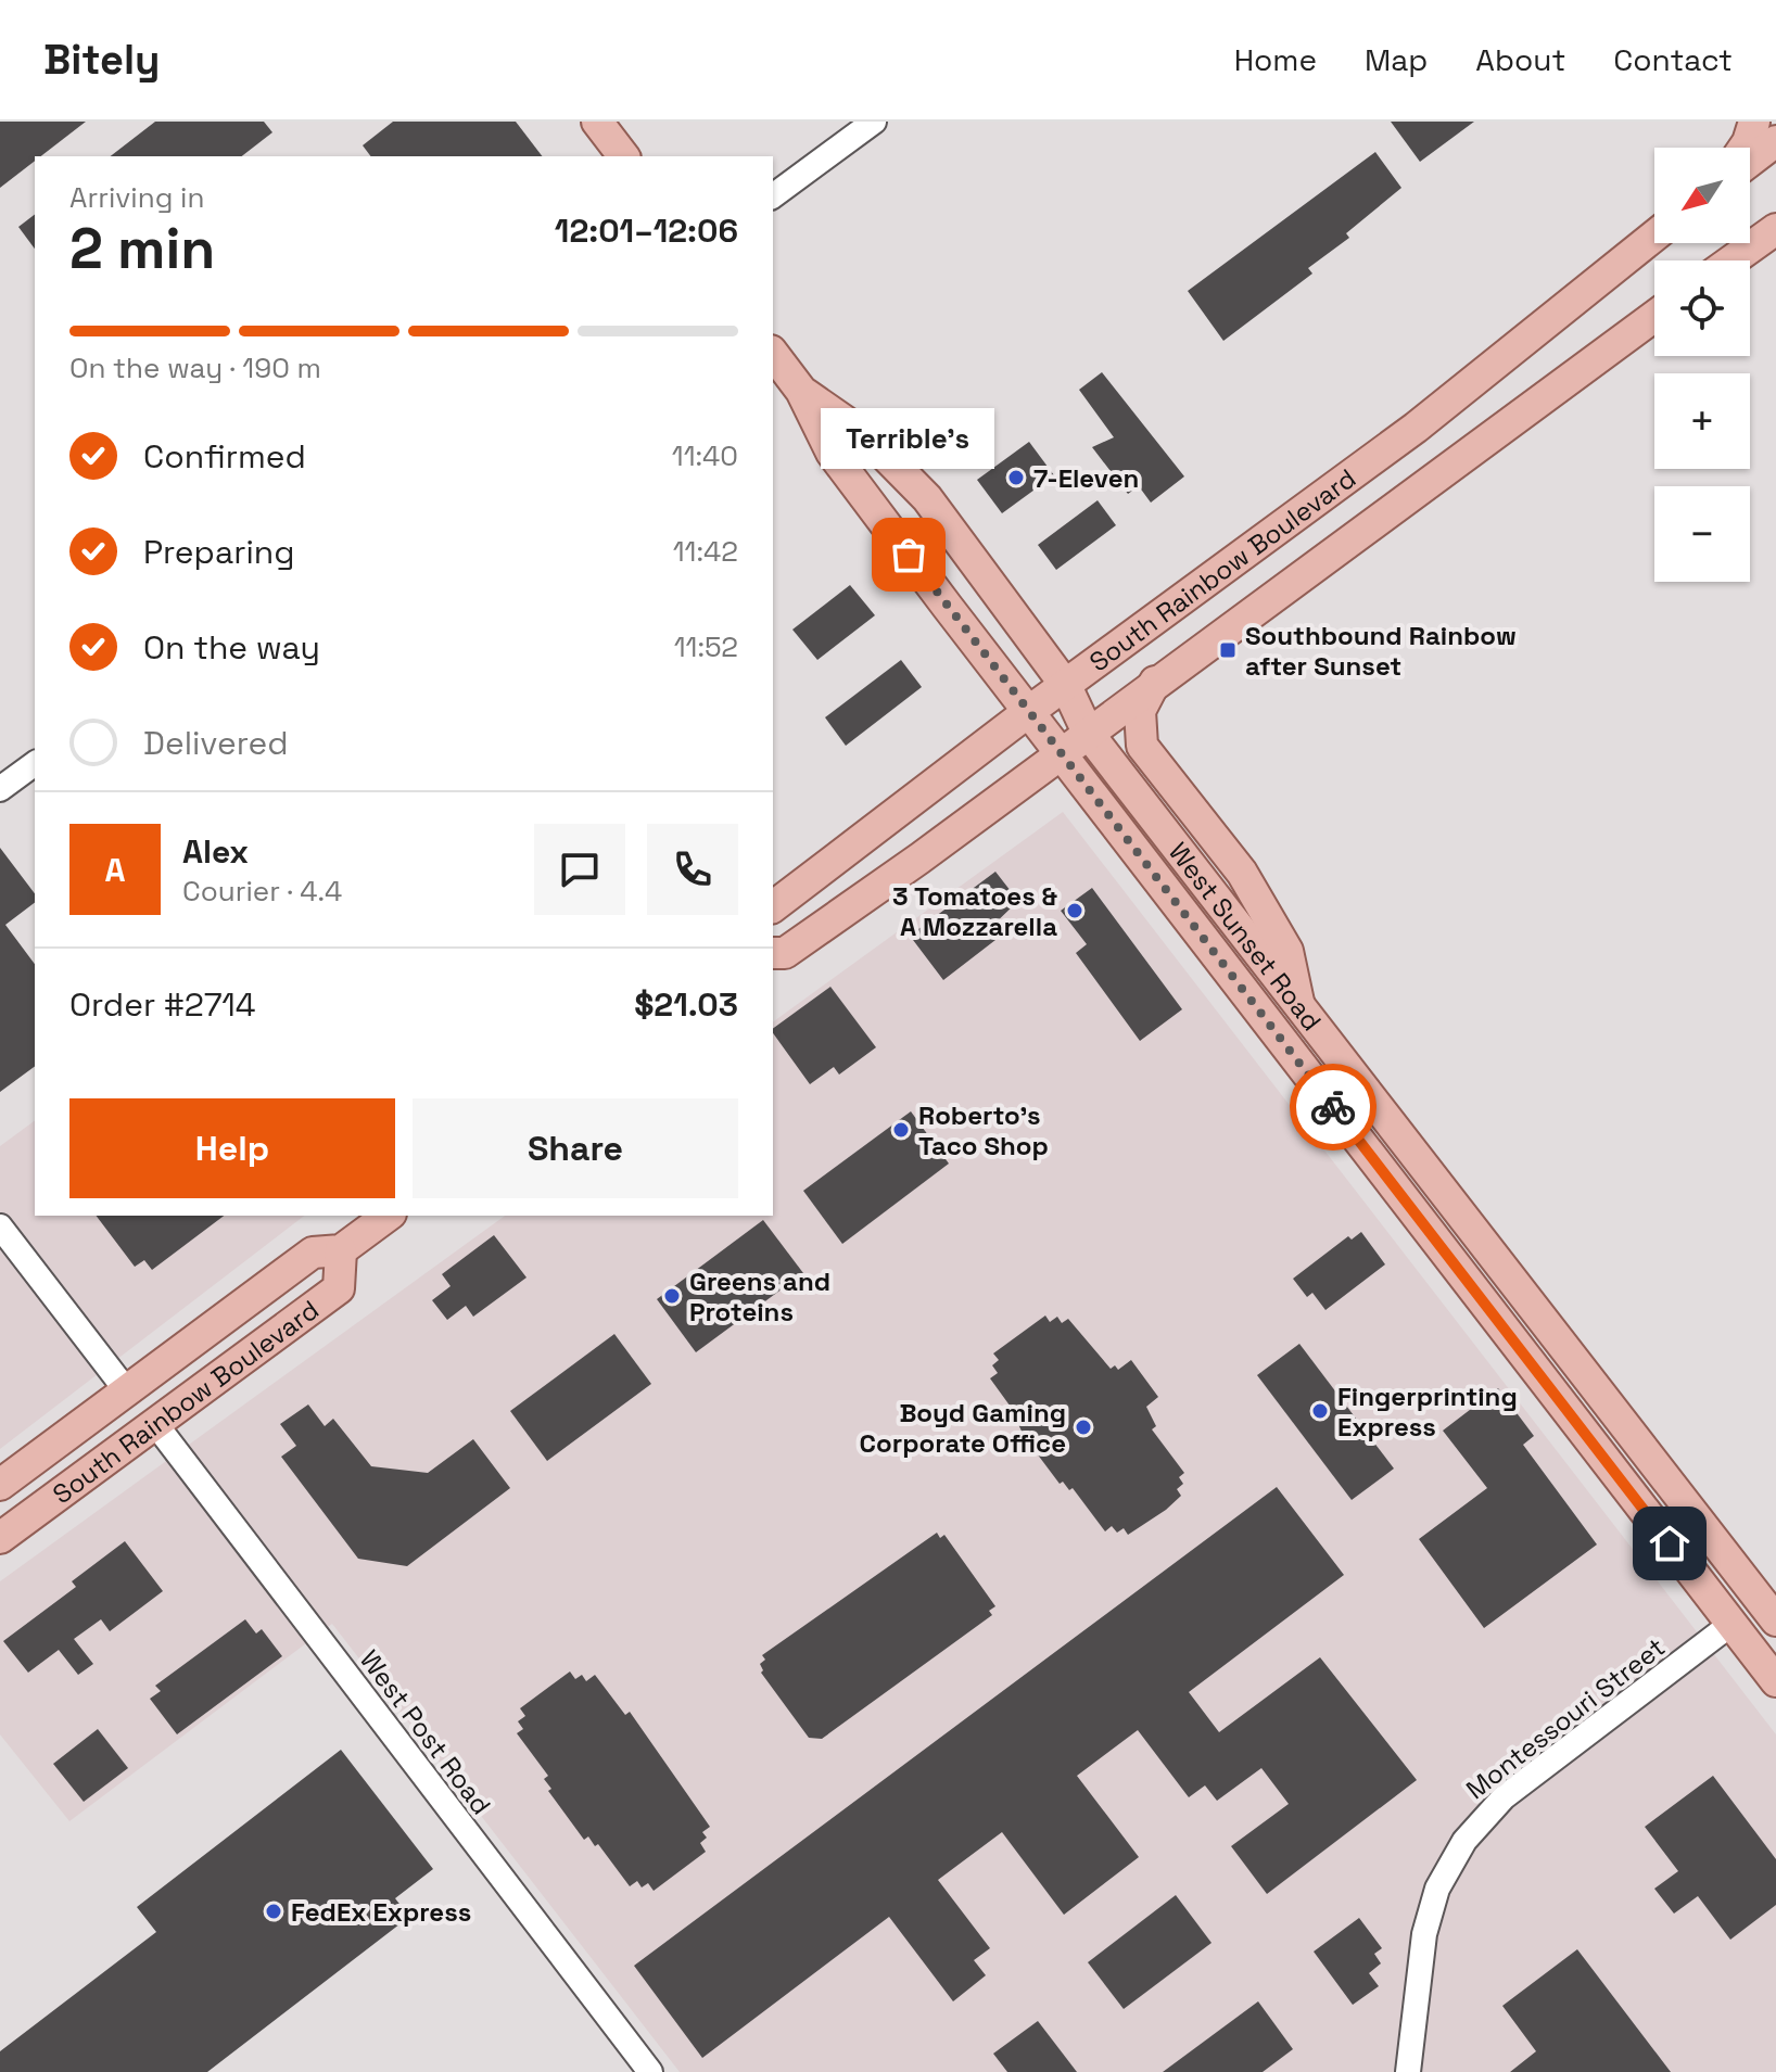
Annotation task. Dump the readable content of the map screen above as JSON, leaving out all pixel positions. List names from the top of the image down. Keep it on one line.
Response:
{"streets":{"main road":["South Rainbow Boulevard","West Sunset Road"],"street":["Montessouri Street","West Post Road"]},"crossings":[["South Rainbow Boulevard","West Sunset Road"],["South Rainbow Boulevard","West Post Road"],["West Sunset Road","Montessouri Street"]],"places":{"other":["7-Eleven","Terrible's","3 Tomatoes & A Mozzarella","Roberto's Taco Shop","Greens and Proteins","Fingerprinting Express","Boyd Gaming Corporate Office","FedEx Express"],"transit":["Southbound Rainbow after Sunset"]},"north":"bottom left","page":{"header":"Bitely","nav":["Home","Map","About","Contact"],"map_buttons":["+","−"],"heading":["2 min","Arriving in","12:01–12:06"],"panel":["Alex","Courier · 4.4","Order #2714","$21.03"],"bar":"On the way · 190 m","bubble":"Terrible's","list":[["Confirmed","11:40"],["Preparing","11:42"],["On the way","11:52"],"Delivered"],"round":"A","buttons":["Help","Share"]}}
